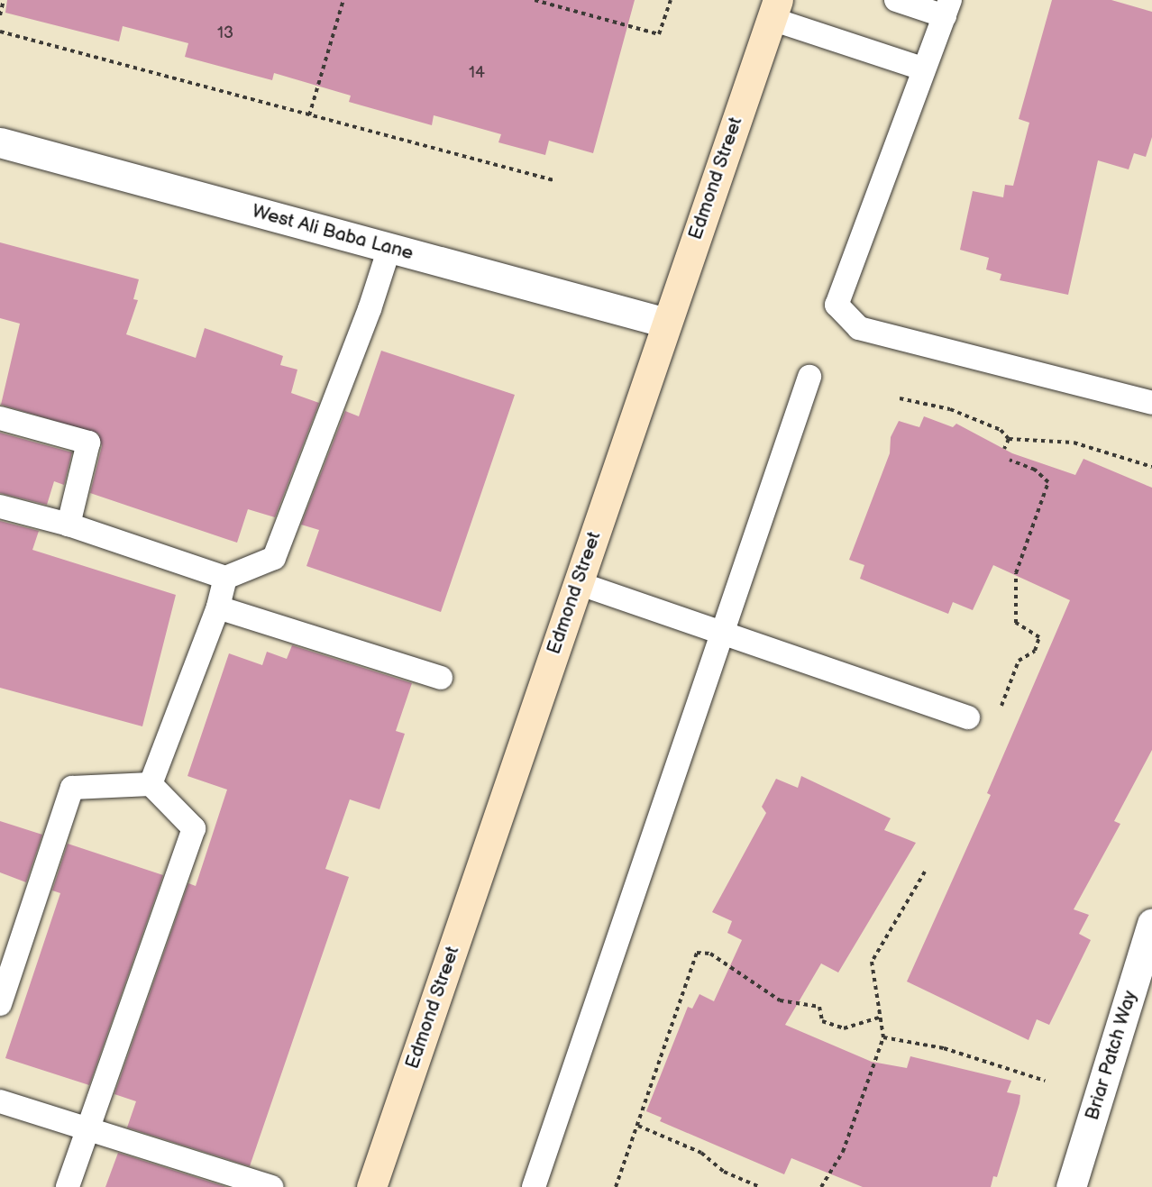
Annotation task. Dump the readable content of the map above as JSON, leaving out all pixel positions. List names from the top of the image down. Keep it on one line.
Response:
{"streets":{"street":["Edmond Street","West Ali Baba Lane","Briar Patch Way"]},"crossings":[["Edmond Street","West Ali Baba Lane"]],"house_numbers":["13","14"]}
